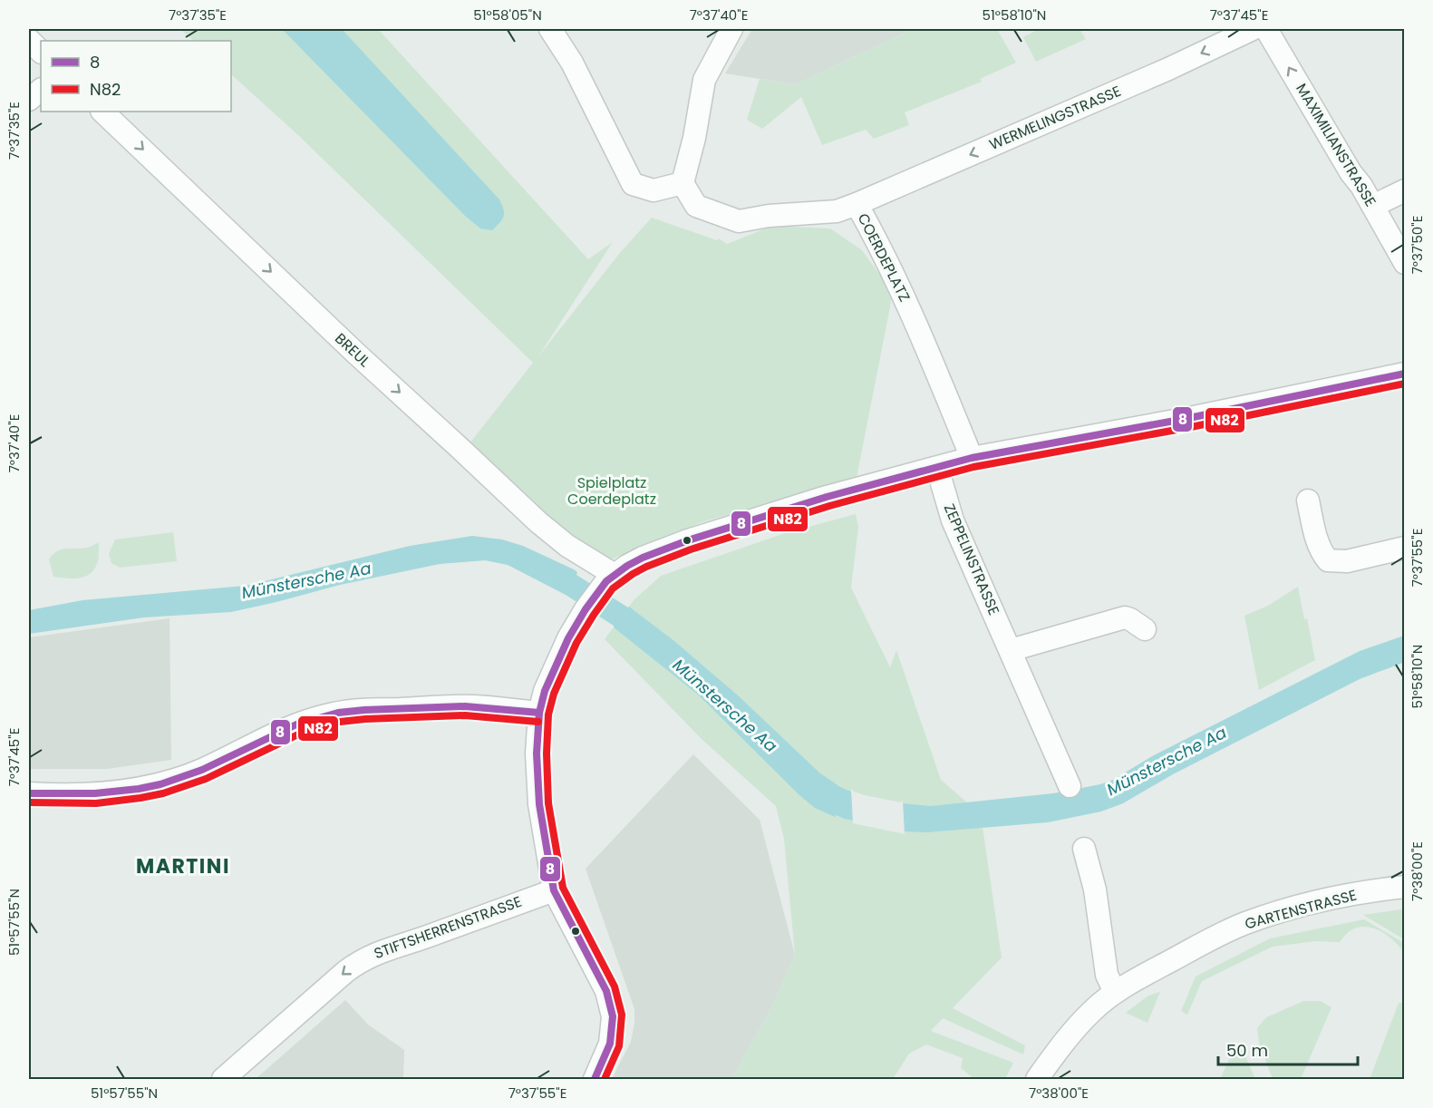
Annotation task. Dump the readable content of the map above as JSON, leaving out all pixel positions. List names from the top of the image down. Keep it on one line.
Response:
{"streets":{"street":["WERMELINGSTRASSE","MAXIMILIANSTRASSE","COERDEPLATZ","BREUL","ZEPPELINSTRASSE","GARTENSTRASSE","STIFTSHERRENSTRASSE"]},"crossings":[["WERMELINGSTRASSE","COERDEPLATZ"]],"one_way":["WERMELINGSTRASSE","MAXIMILIANSTRASSE","BREUL","STIFTSHERRENSTRASSE"],"districts":["MARTINI"],"water":["Münstersche Aa"],"parks":["Spielplatz Coerdeplatz"],"lines":["transit line 8","transit line N82"],"legend":["8","N82"],"scale_bar":"50 m","coordinates":["7°37'35\"E","51°58'05\"N","7°37'40\"E","51°58'10\"N","7°37'45\"E","7°37'50\"E","7°37'55\"E","7°38'00\"E","51°57'55\"N"]}
